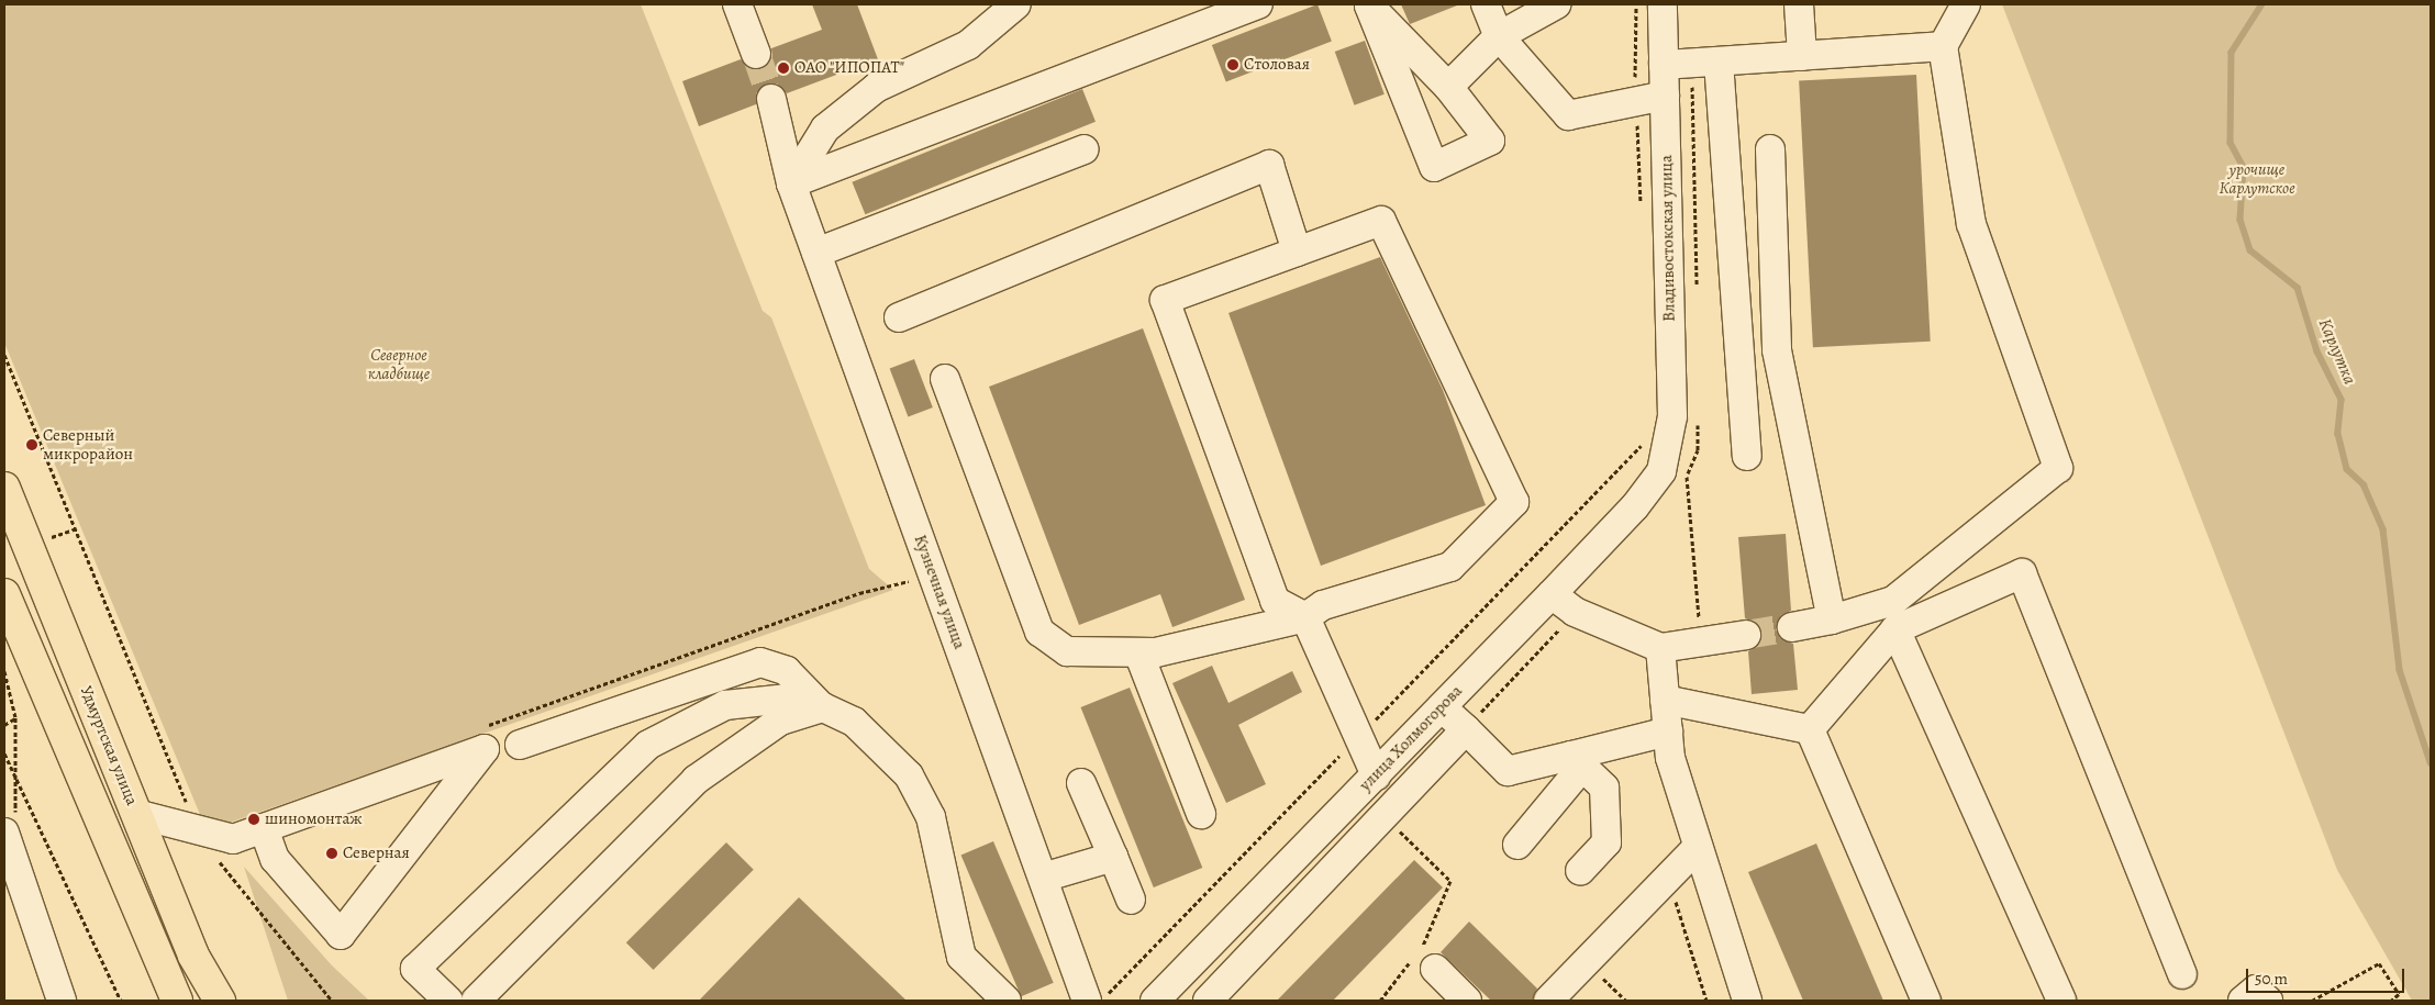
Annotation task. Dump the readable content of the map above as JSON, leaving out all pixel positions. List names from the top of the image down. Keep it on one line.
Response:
{"streets":{"main road":["Удмуртская улица"],"street":["Владивостокская улица","Кузнечная улица","улица Холмогорова"]},"crossings":[["Владивостокская улица","улица Холмогорова"]],"water":["Карлутка"],"parks":["урочище Карлутское","Северное кладбище"],"places":["Столовая","ОАО \"ИПОПАТ\"","Северный микрорайон","шиномонтаж","Северная"],"scale_bar":"50 m"}
